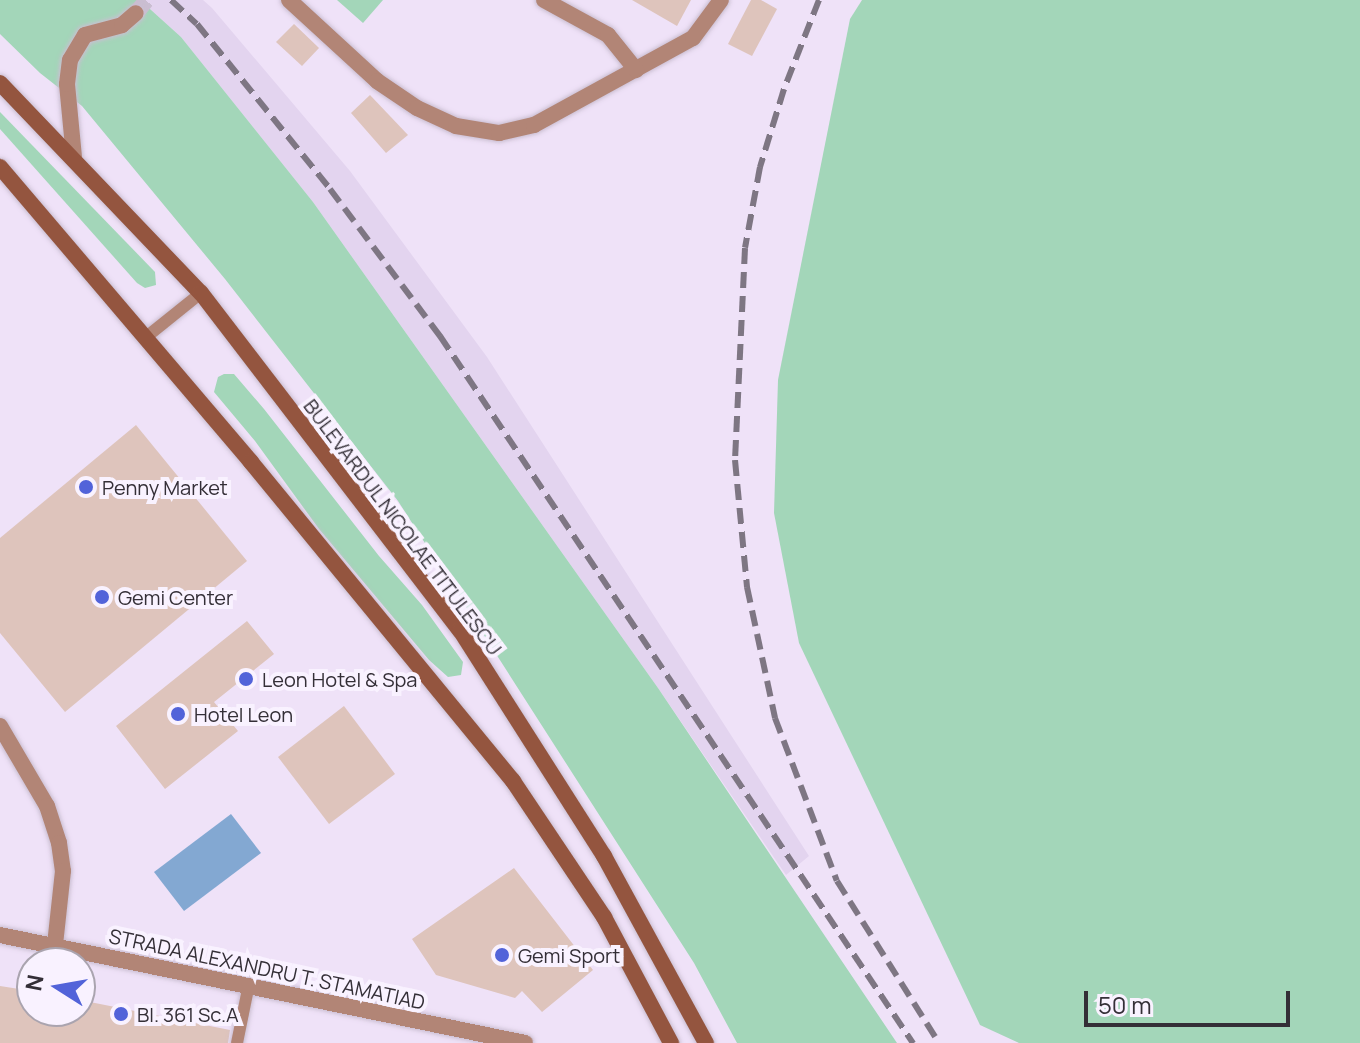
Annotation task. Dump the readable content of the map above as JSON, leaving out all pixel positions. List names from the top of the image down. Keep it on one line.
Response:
{"streets":{"main road":["BULEVARDUL NICOLAE TITULESCU"],"street":["STRADA ALEXANDRU T. STAMATIAD"]},"places":["Penny Market","Gemi Center","Leon Hotel & Spa","Hotel Leon","Gemi Sport","Bl. 361 Sc.A"],"scale_bar":"50 m","north":"left"}
